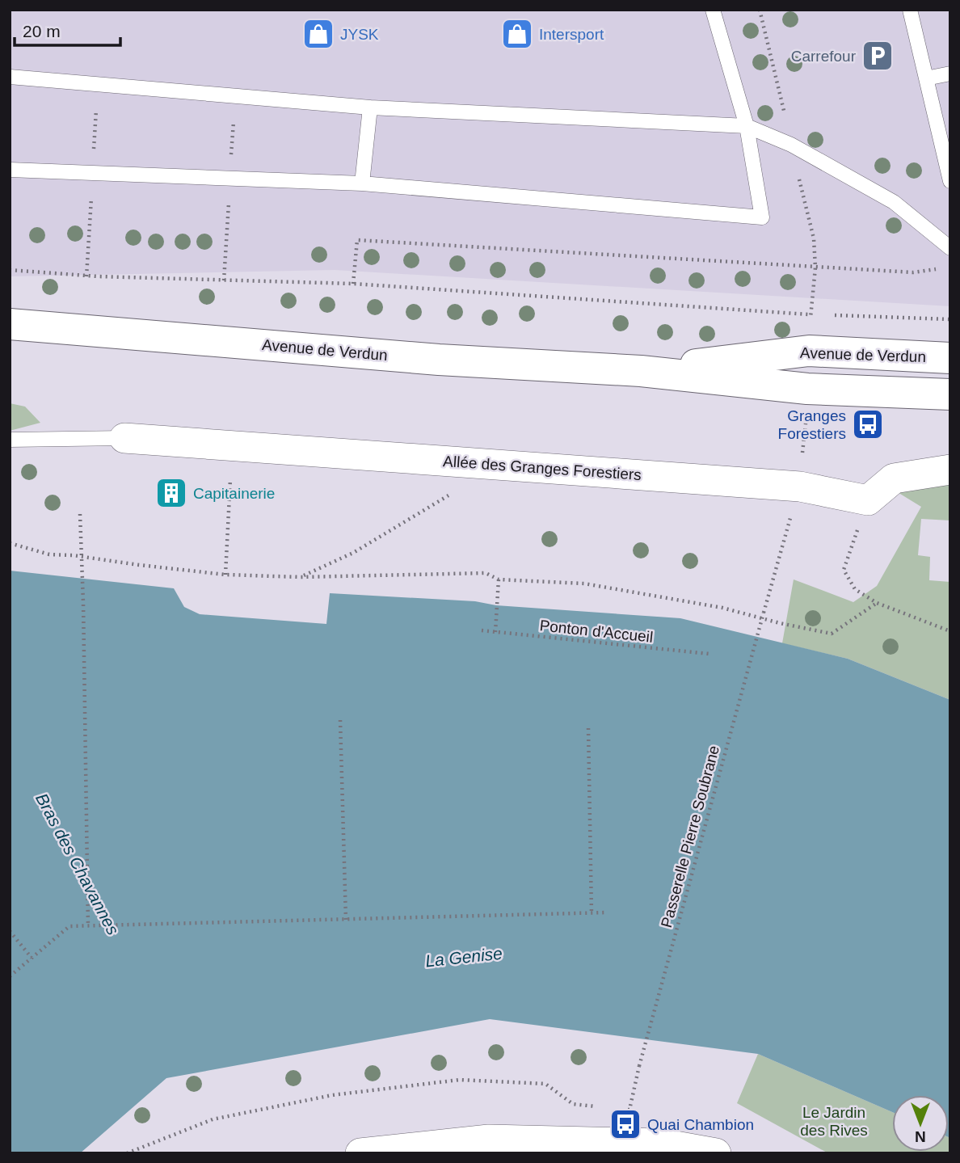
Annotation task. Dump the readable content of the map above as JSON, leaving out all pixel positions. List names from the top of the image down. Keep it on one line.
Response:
{"streets":{"main road":["Avenue de Verdun"],"street":["Allée des Granges Forestiers"],"path":["Ponton d'Accueil","Passerelle Pierre Soubrane"]},"water":["Bras des Chavannes","La Genise"],"parks":["Le Jardin des Rives"],"places":{"shop":["JYSK","Intersport"],"parking":["Carrefour"],"bus stop":["Granges Forestiers","Quai Chambion"],"building":["Capitainerie"]},"scale_bar":"20 m","north":"bottom"}
